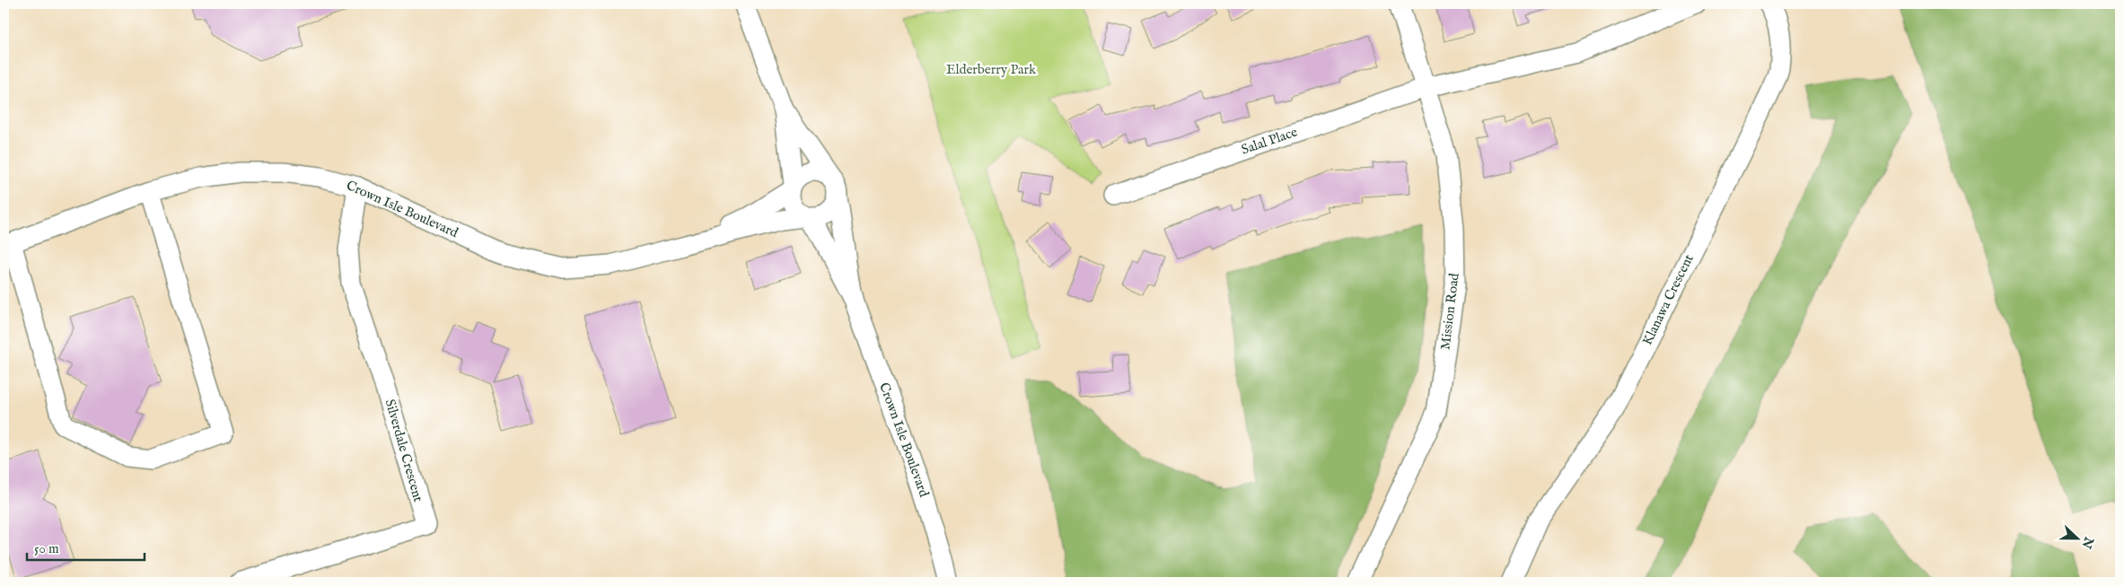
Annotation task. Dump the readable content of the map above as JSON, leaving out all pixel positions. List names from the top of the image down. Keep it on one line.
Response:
{"streets":{"street":["Salal Place","Crown Isle Boulevard","Klanawa Crescent","Mission Road","Silverdale Crescent"]},"crossings":[["Salal Place","Mission Road"],["Crown Isle Boulevard","Silverdale Crescent"]],"parks":["Elderberry Park"],"scale_bar":"50 m","north":"right"}
